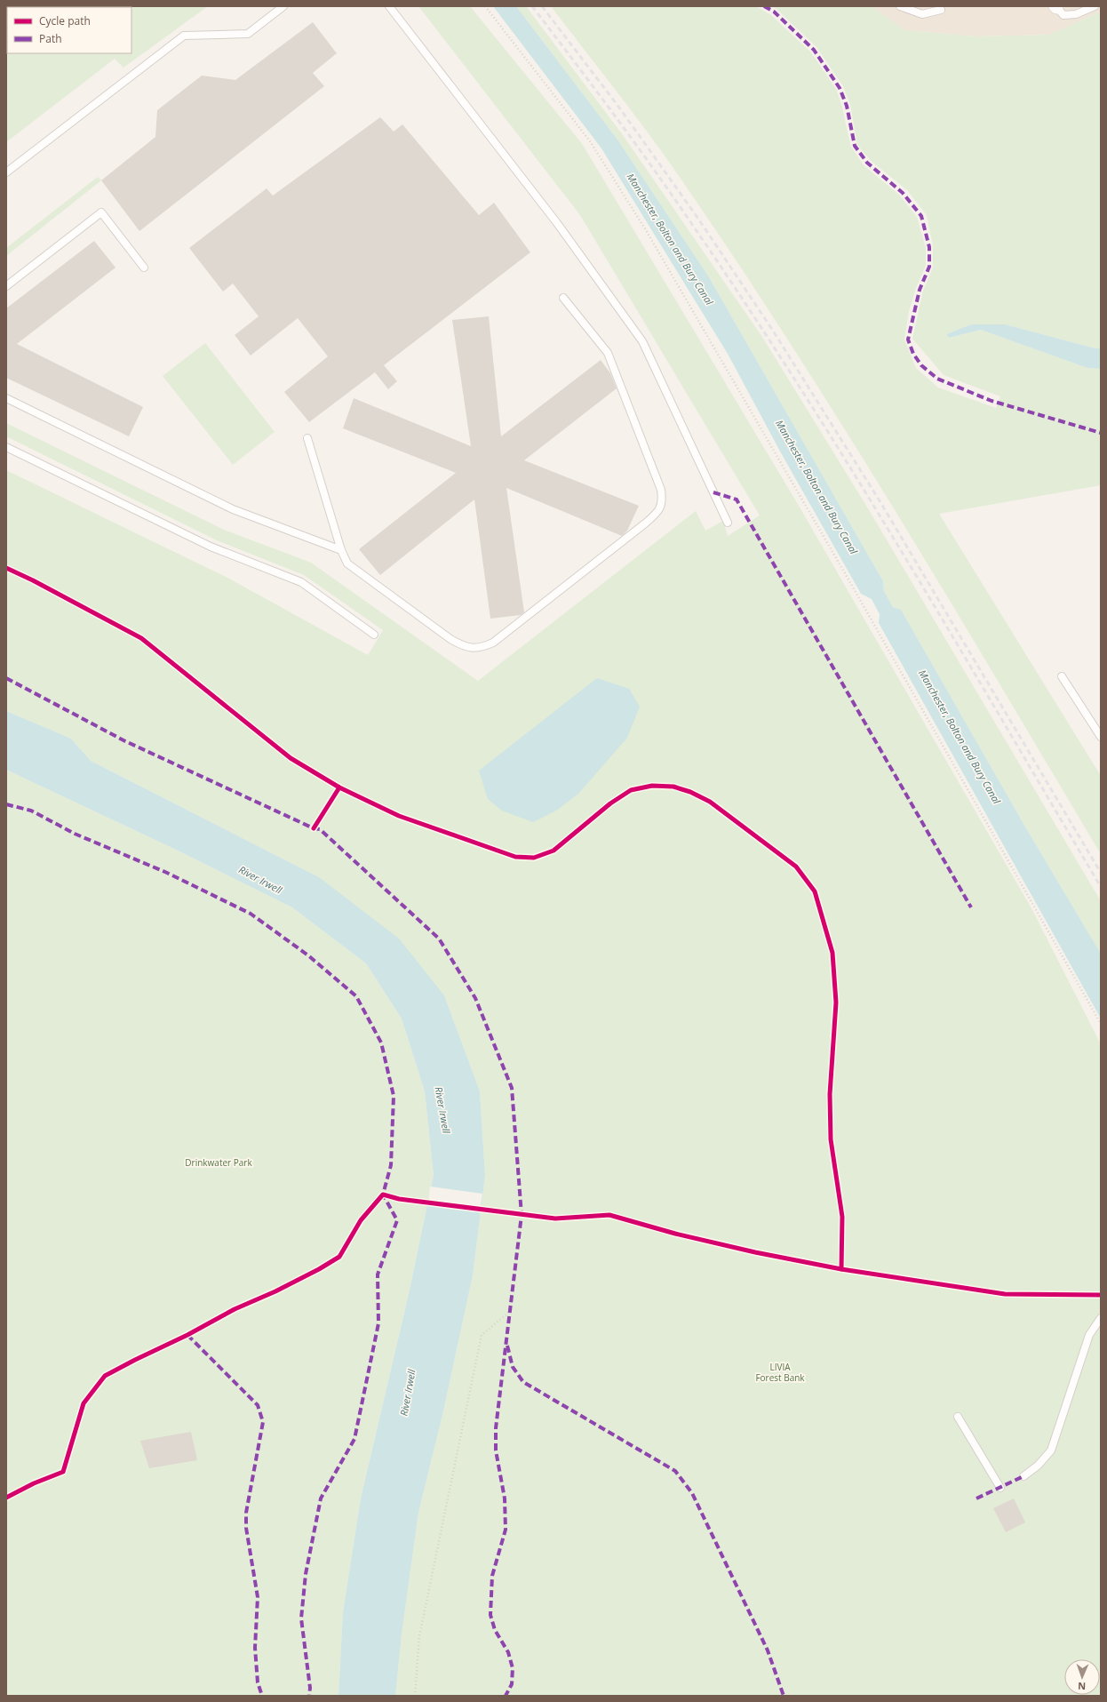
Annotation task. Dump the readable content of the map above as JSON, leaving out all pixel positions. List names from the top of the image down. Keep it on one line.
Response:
{"water":["Manchester, Bolton and Bury Canal","River Irwell"],"parks":["Drinkwater Park","LIVIA Forest Bank"],"legend":["Cycle path","Path"],"north":"bottom"}
